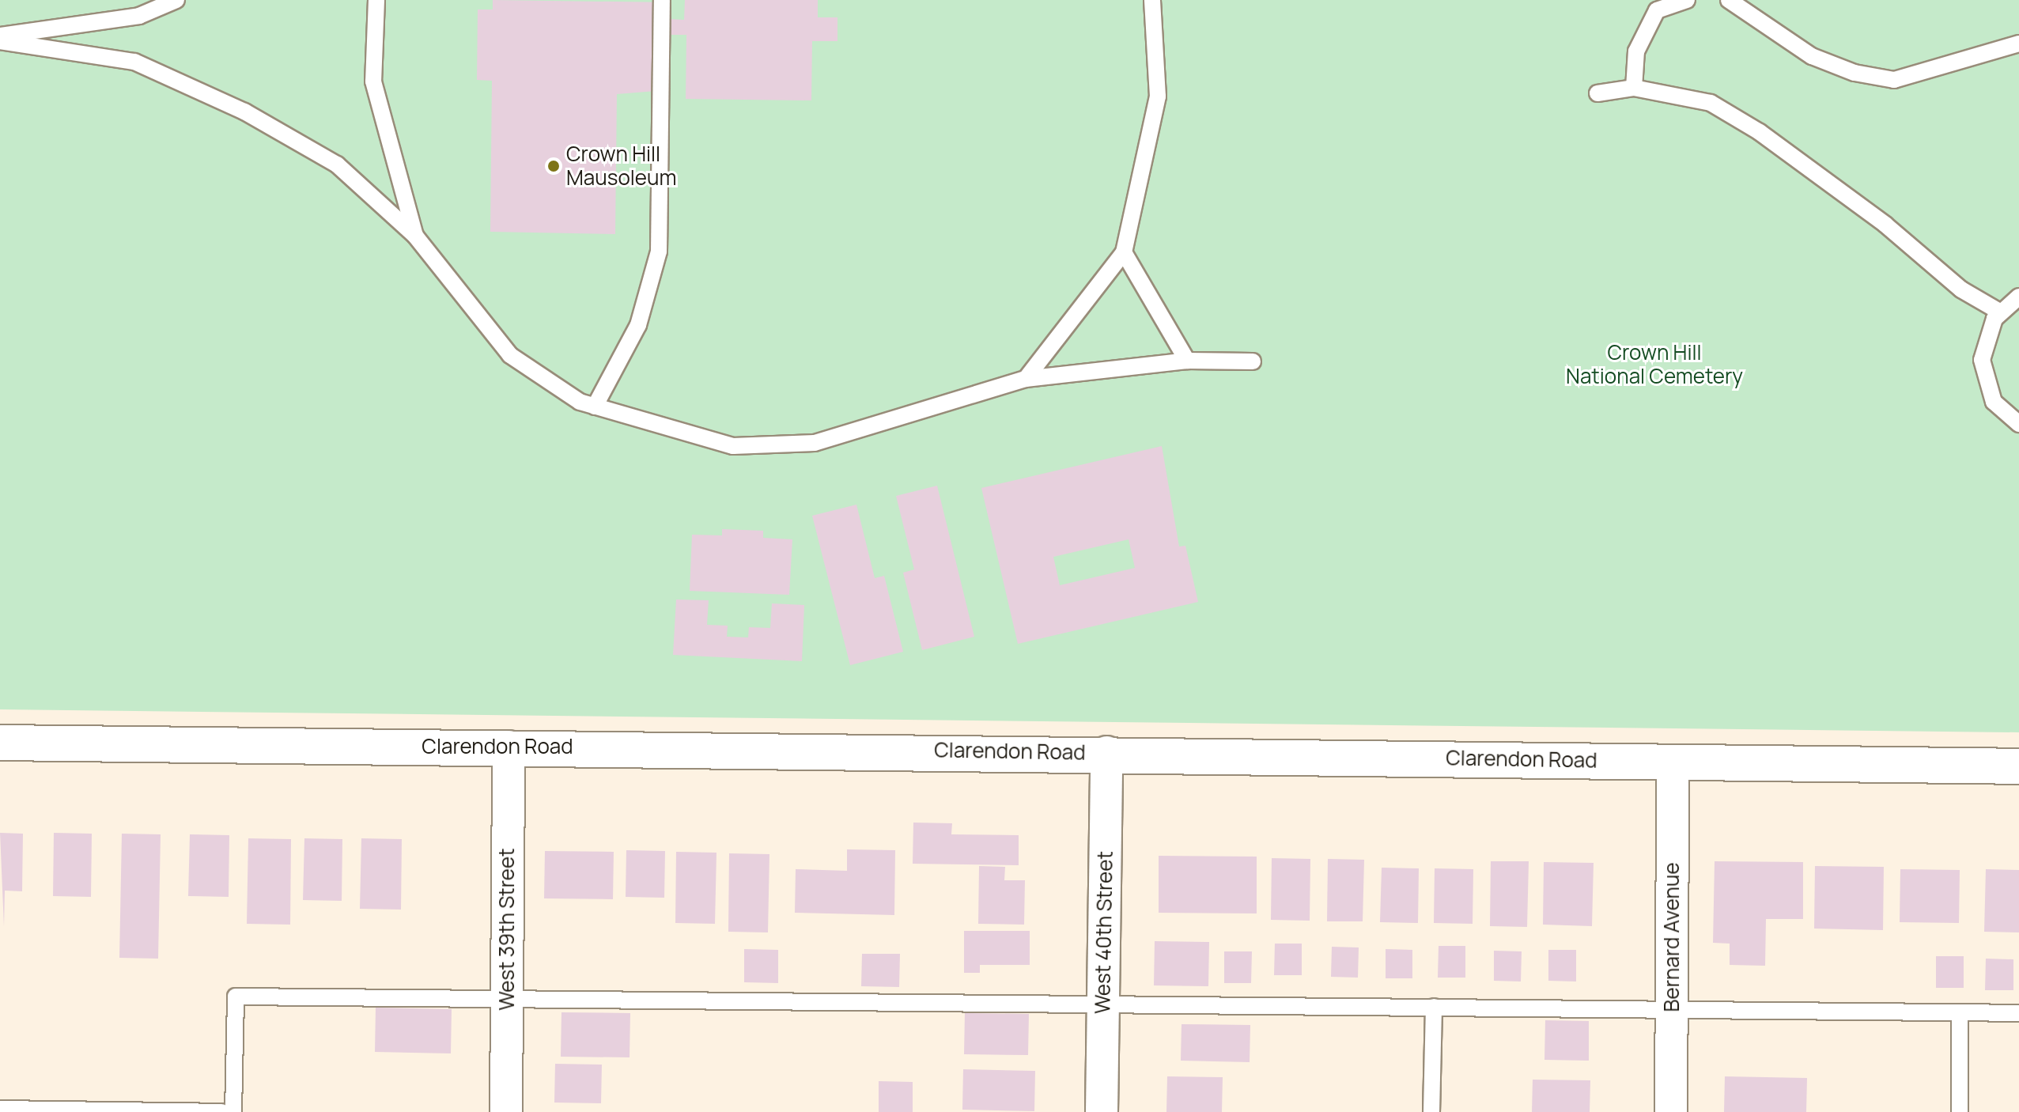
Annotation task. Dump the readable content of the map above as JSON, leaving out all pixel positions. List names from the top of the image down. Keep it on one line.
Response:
{"streets":{"street":["Clarendon Road","West 39th Street","West 40th Street","Bernard Avenue"]},"crossings":[["Clarendon Road","West 39th Street"],["Clarendon Road","West 40th Street"],["Clarendon Road","Bernard Avenue"]],"parks":["Crown Hill National Cemetery"],"places":["Crown Hill Mausoleum"]}
